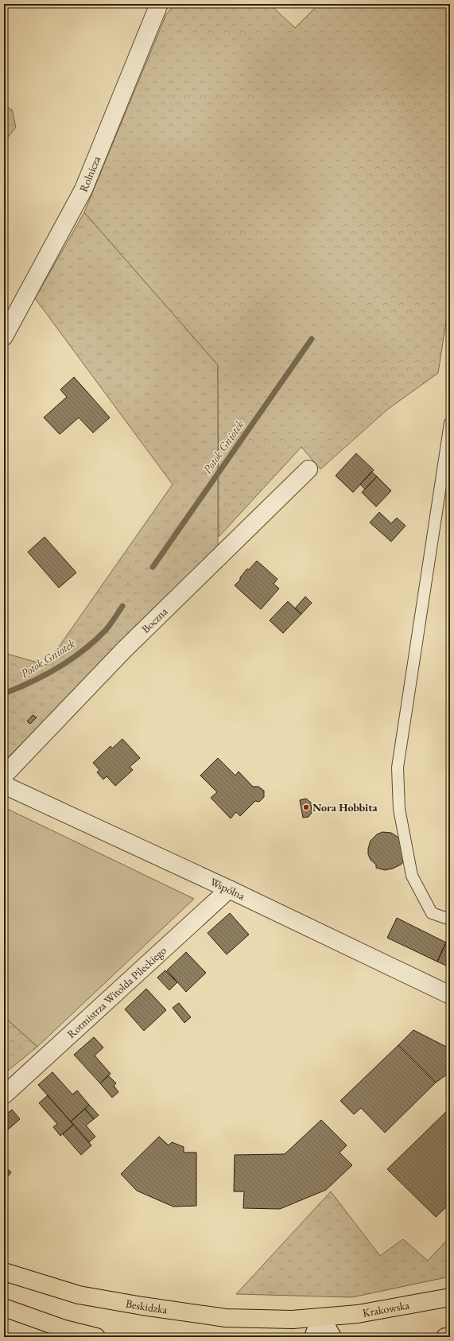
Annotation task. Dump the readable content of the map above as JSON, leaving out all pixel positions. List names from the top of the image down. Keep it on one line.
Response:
{"streets":{"main road":["Beskidzka","Krakowska"],"street":["Rolnicza","Boczna","Wspólna","Rotmistrza Witolda Pileckiego"]},"crossings":[["Wspólna","Rotmistrza Witolda Pileckiego"],["Beskidzka","Krakowska"]],"water":["Potok Gniotek"],"places":["Nora Hobbita"]}
